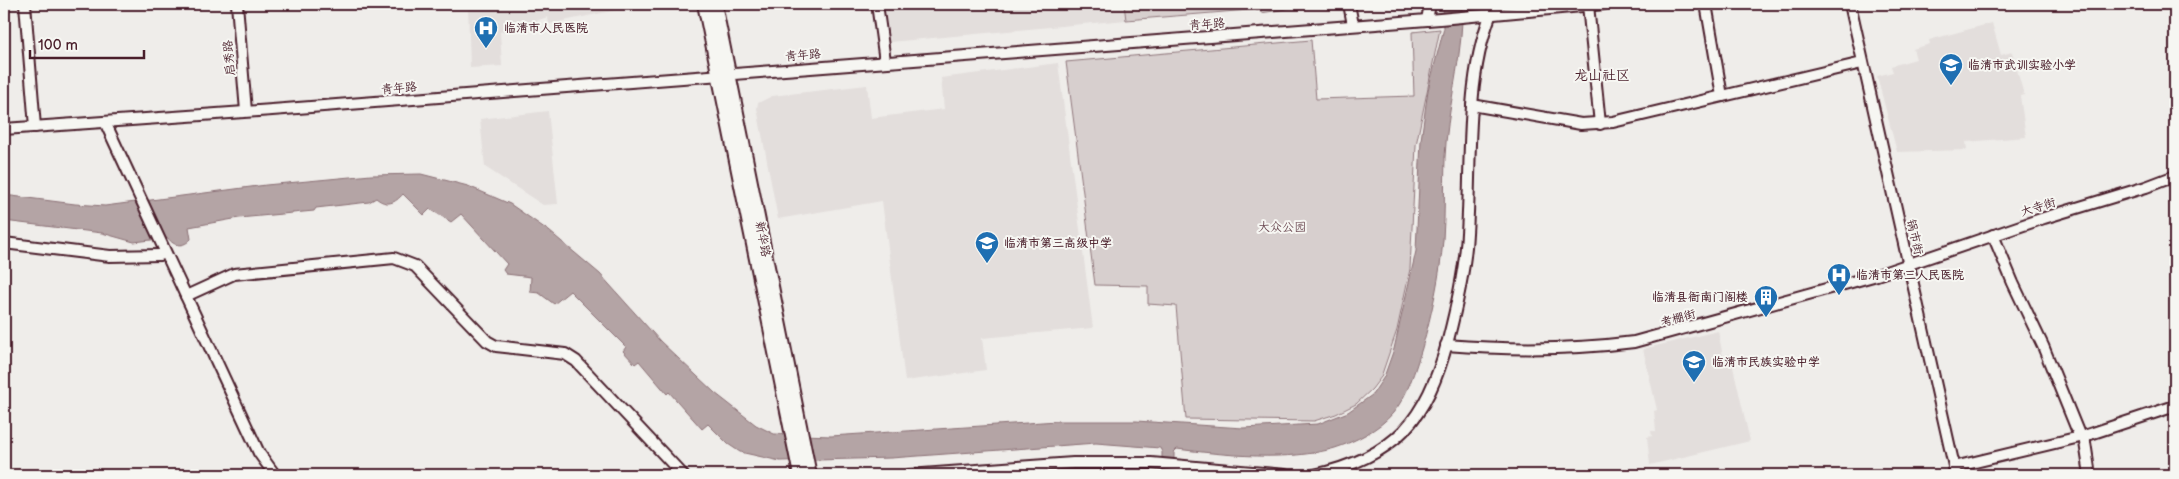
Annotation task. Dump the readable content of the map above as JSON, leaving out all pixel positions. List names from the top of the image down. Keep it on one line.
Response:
{"streets":{"main road":["新华路"],"street":["青年路","启秀路","大寺街","锅市街","考棚街"]},"crossings":[["青年路","启秀路"],["青年路","新华路"],["大寺街","锅市街"],["大寺街","考棚街"],["锅市街","考棚街"]],"districts":["龙山社区"],"parks":["大众公园"],"places":{"hospital":["临清市人民医院","临清市第三人民医院"],"school or university":["临清市武训实验小学","临清市第三高级中学","临清市民族实验中学"],"building":["临清县衙南门阁楼"]},"scale_bar":"100 m"}
